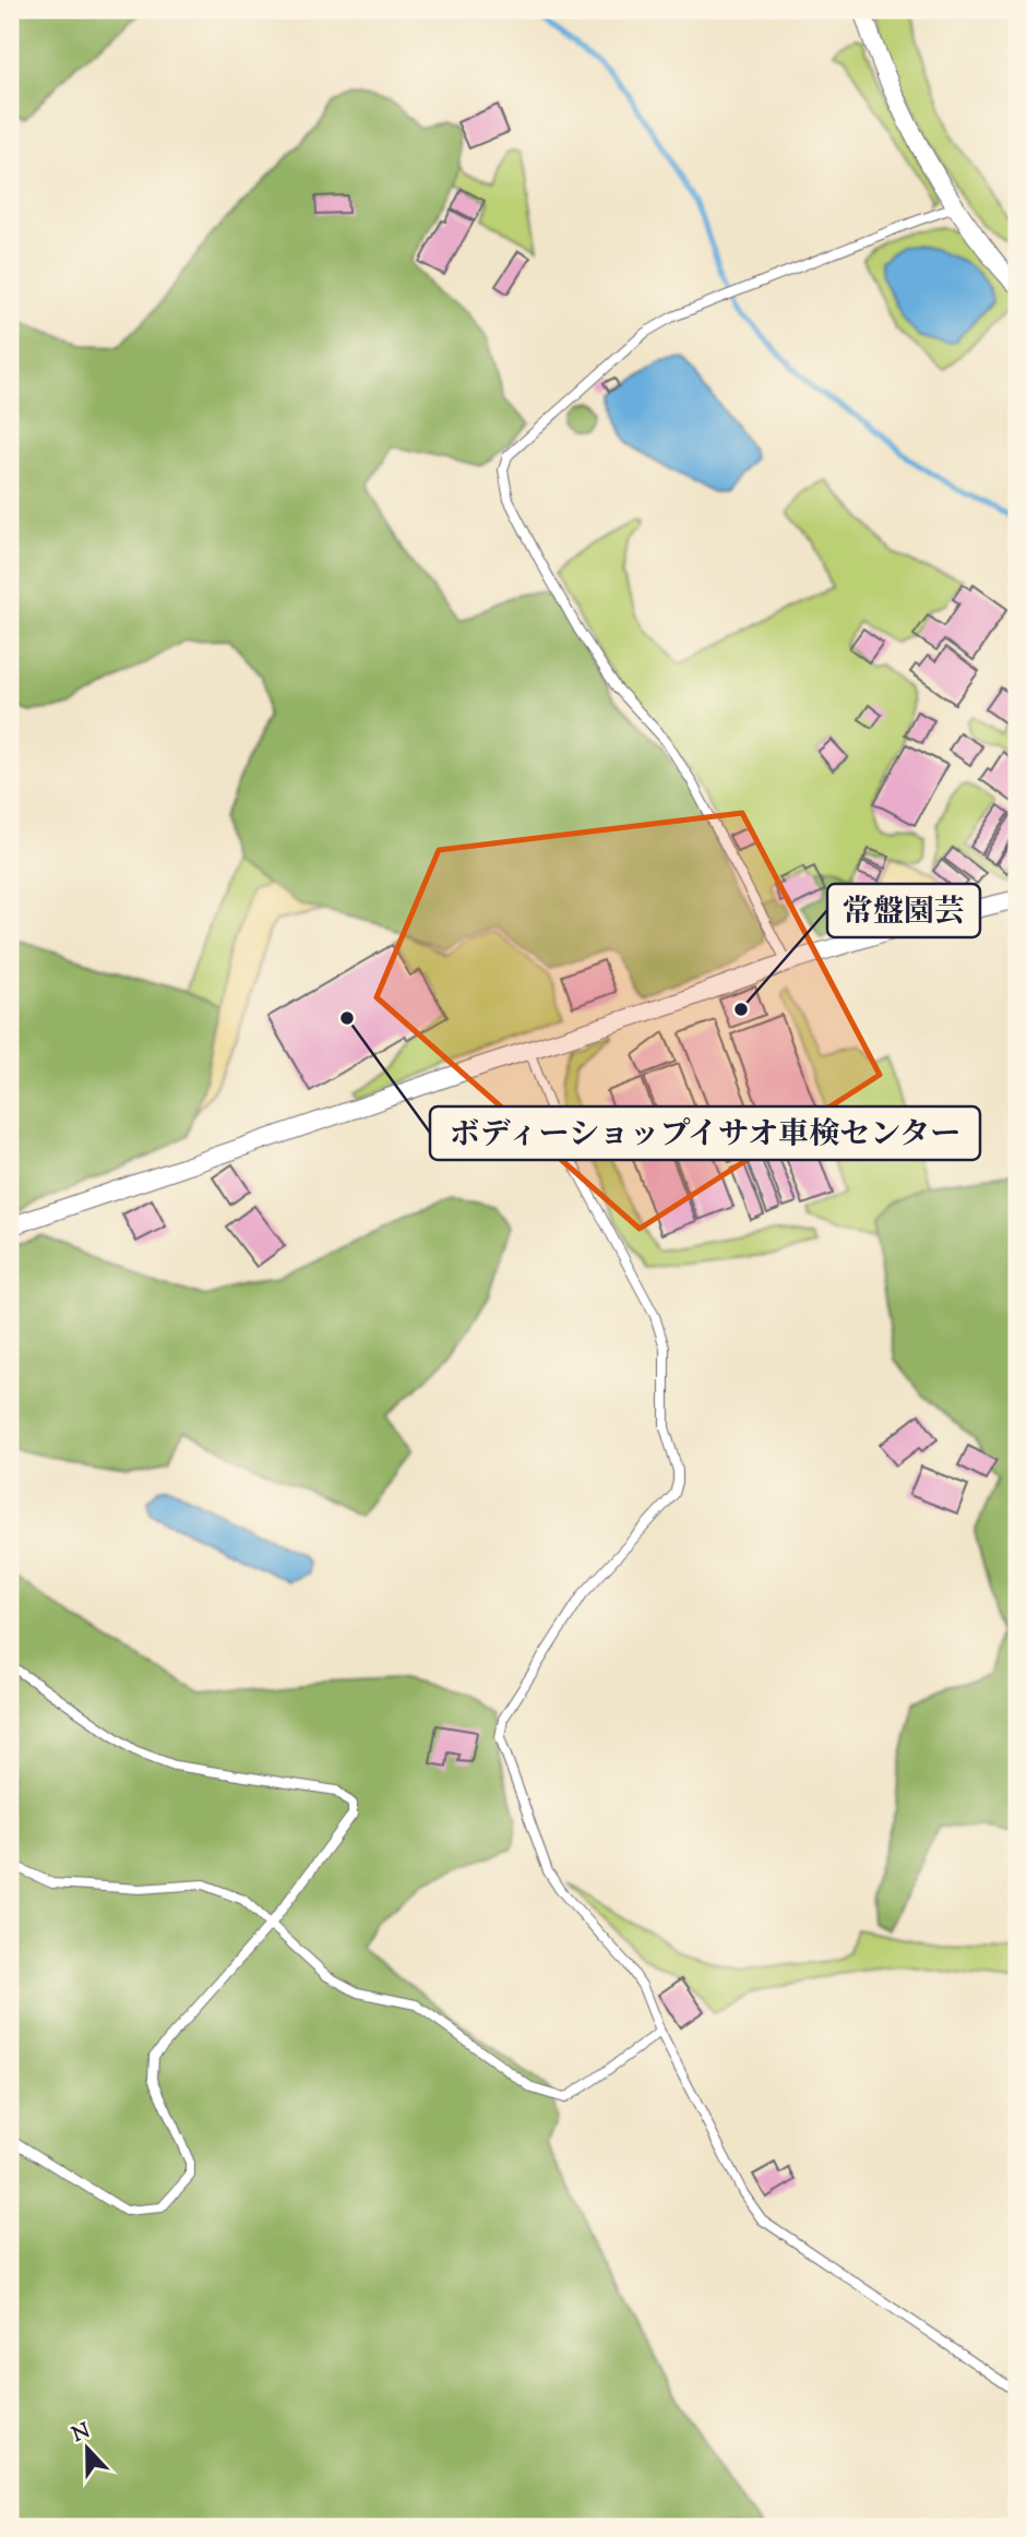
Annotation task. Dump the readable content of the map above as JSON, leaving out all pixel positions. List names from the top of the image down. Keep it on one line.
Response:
{"places":["常盤園芸","ボディーショップイサオ車検センター"],"north":"top"}
